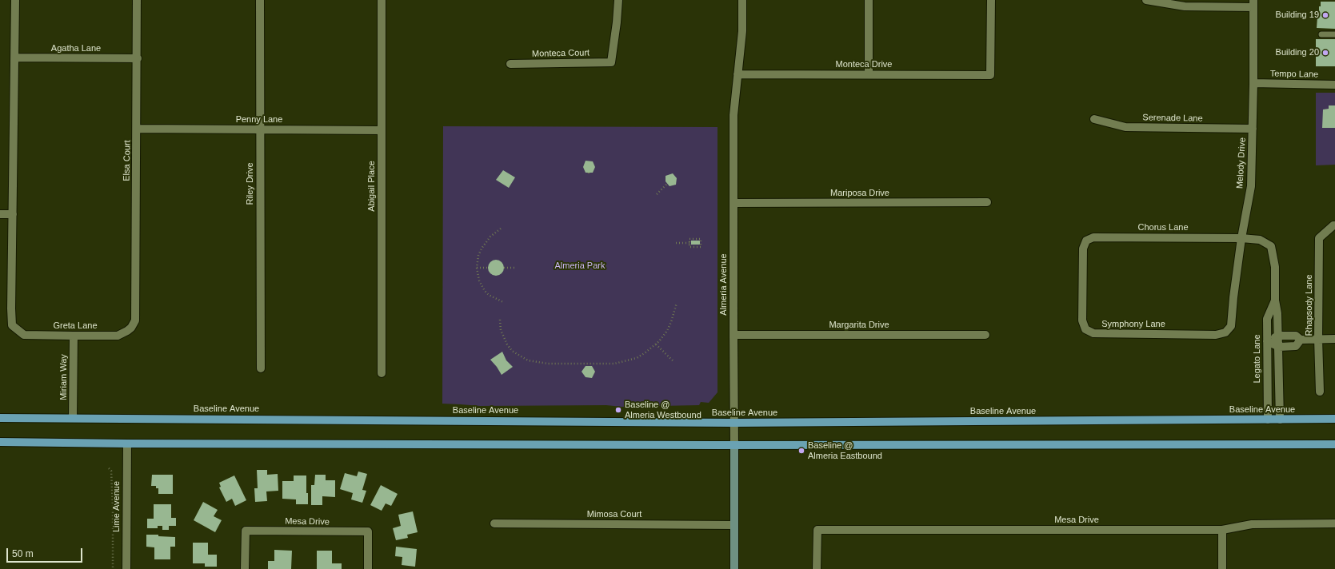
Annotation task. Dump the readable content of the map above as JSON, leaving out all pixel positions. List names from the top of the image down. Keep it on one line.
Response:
{"streets":{"main road":["Baseline Avenue"],"street":["Agatha Lane","Monteca Court","Monteca Drive","Tempo Lane","Serenade Lane","Penny Lane","Elsa Court","Melody Drive","Riley Drive","Abigail Place","Mariposa Drive","Chorus Lane","Almeria Avenue","Rhapsody Lane","Symphony Lane","Margarita Drive","Greta Lane","Legato Lane","Miriam Way","Lime Avenue","Mimosa Court","Mesa Drive"]},"crossings":[["Agatha Lane","Elsa Court"],["Monteca Drive","Almeria Avenue"],["Tempo Lane","Melody Drive"],["Serenade Lane","Melody Drive"],["Penny Lane","Elsa Court"],["Penny Lane","Riley Drive"],["Penny Lane","Abigail Place"],["Elsa Court","Greta Lane"],["Melody Drive","Chorus Lane"],["Melody Drive","Symphony Lane"],["Mariposa Drive","Almeria Avenue"],["Chorus Lane","Symphony Lane"],["Chorus Lane","Legato Lane"],["Almeria Avenue","Margarita Drive"],["Almeria Avenue","Baseline Avenue"],["Almeria Avenue","Mimosa Court"],["Greta Lane","Miriam Way"],["Legato Lane","Baseline Avenue"],["Miriam Way","Baseline Avenue"]],"parks":["Almeria Park"],"places":["Building 19","Building 20","Baseline @ Almeria Westbound","Baseline @ Almeria Eastbound"],"scale_bar":"50 m"}
